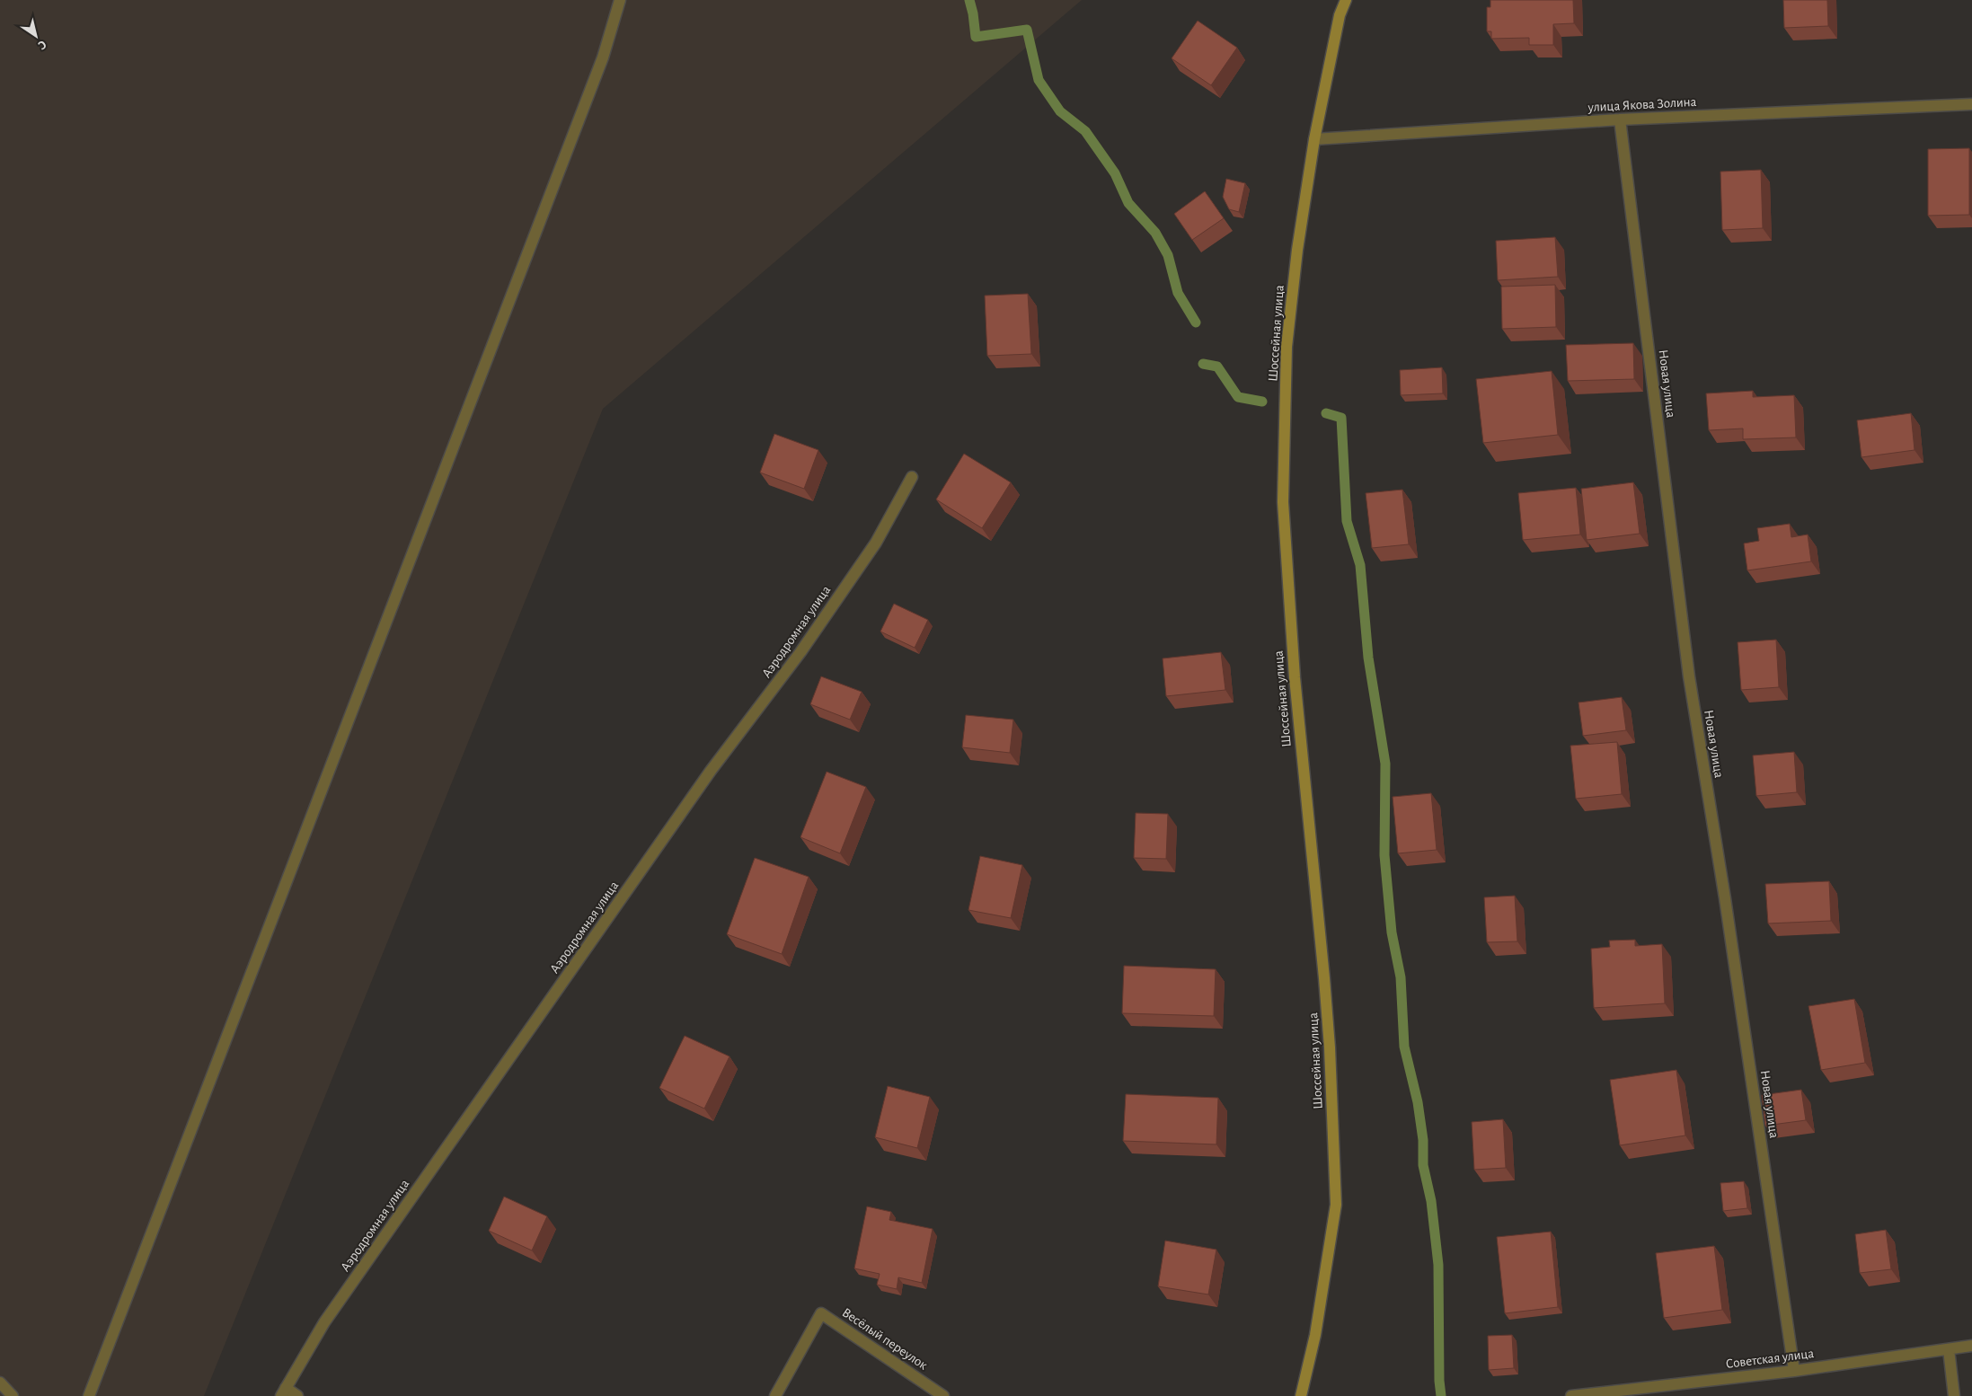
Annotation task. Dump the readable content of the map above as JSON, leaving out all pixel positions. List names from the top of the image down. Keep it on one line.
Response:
{"streets":{"main road":["Шоссейная улица"],"street":["улица Якова Золина","Новая улица","Аэродромная улица","Весёлый переулок","Советская улица"]},"crossings":[["улица Якова Золина","Шоссейная улица"],["улица Якова Золина","Новая улица"],["Новая улица","Советская улица"]],"north":"bottom right"}
